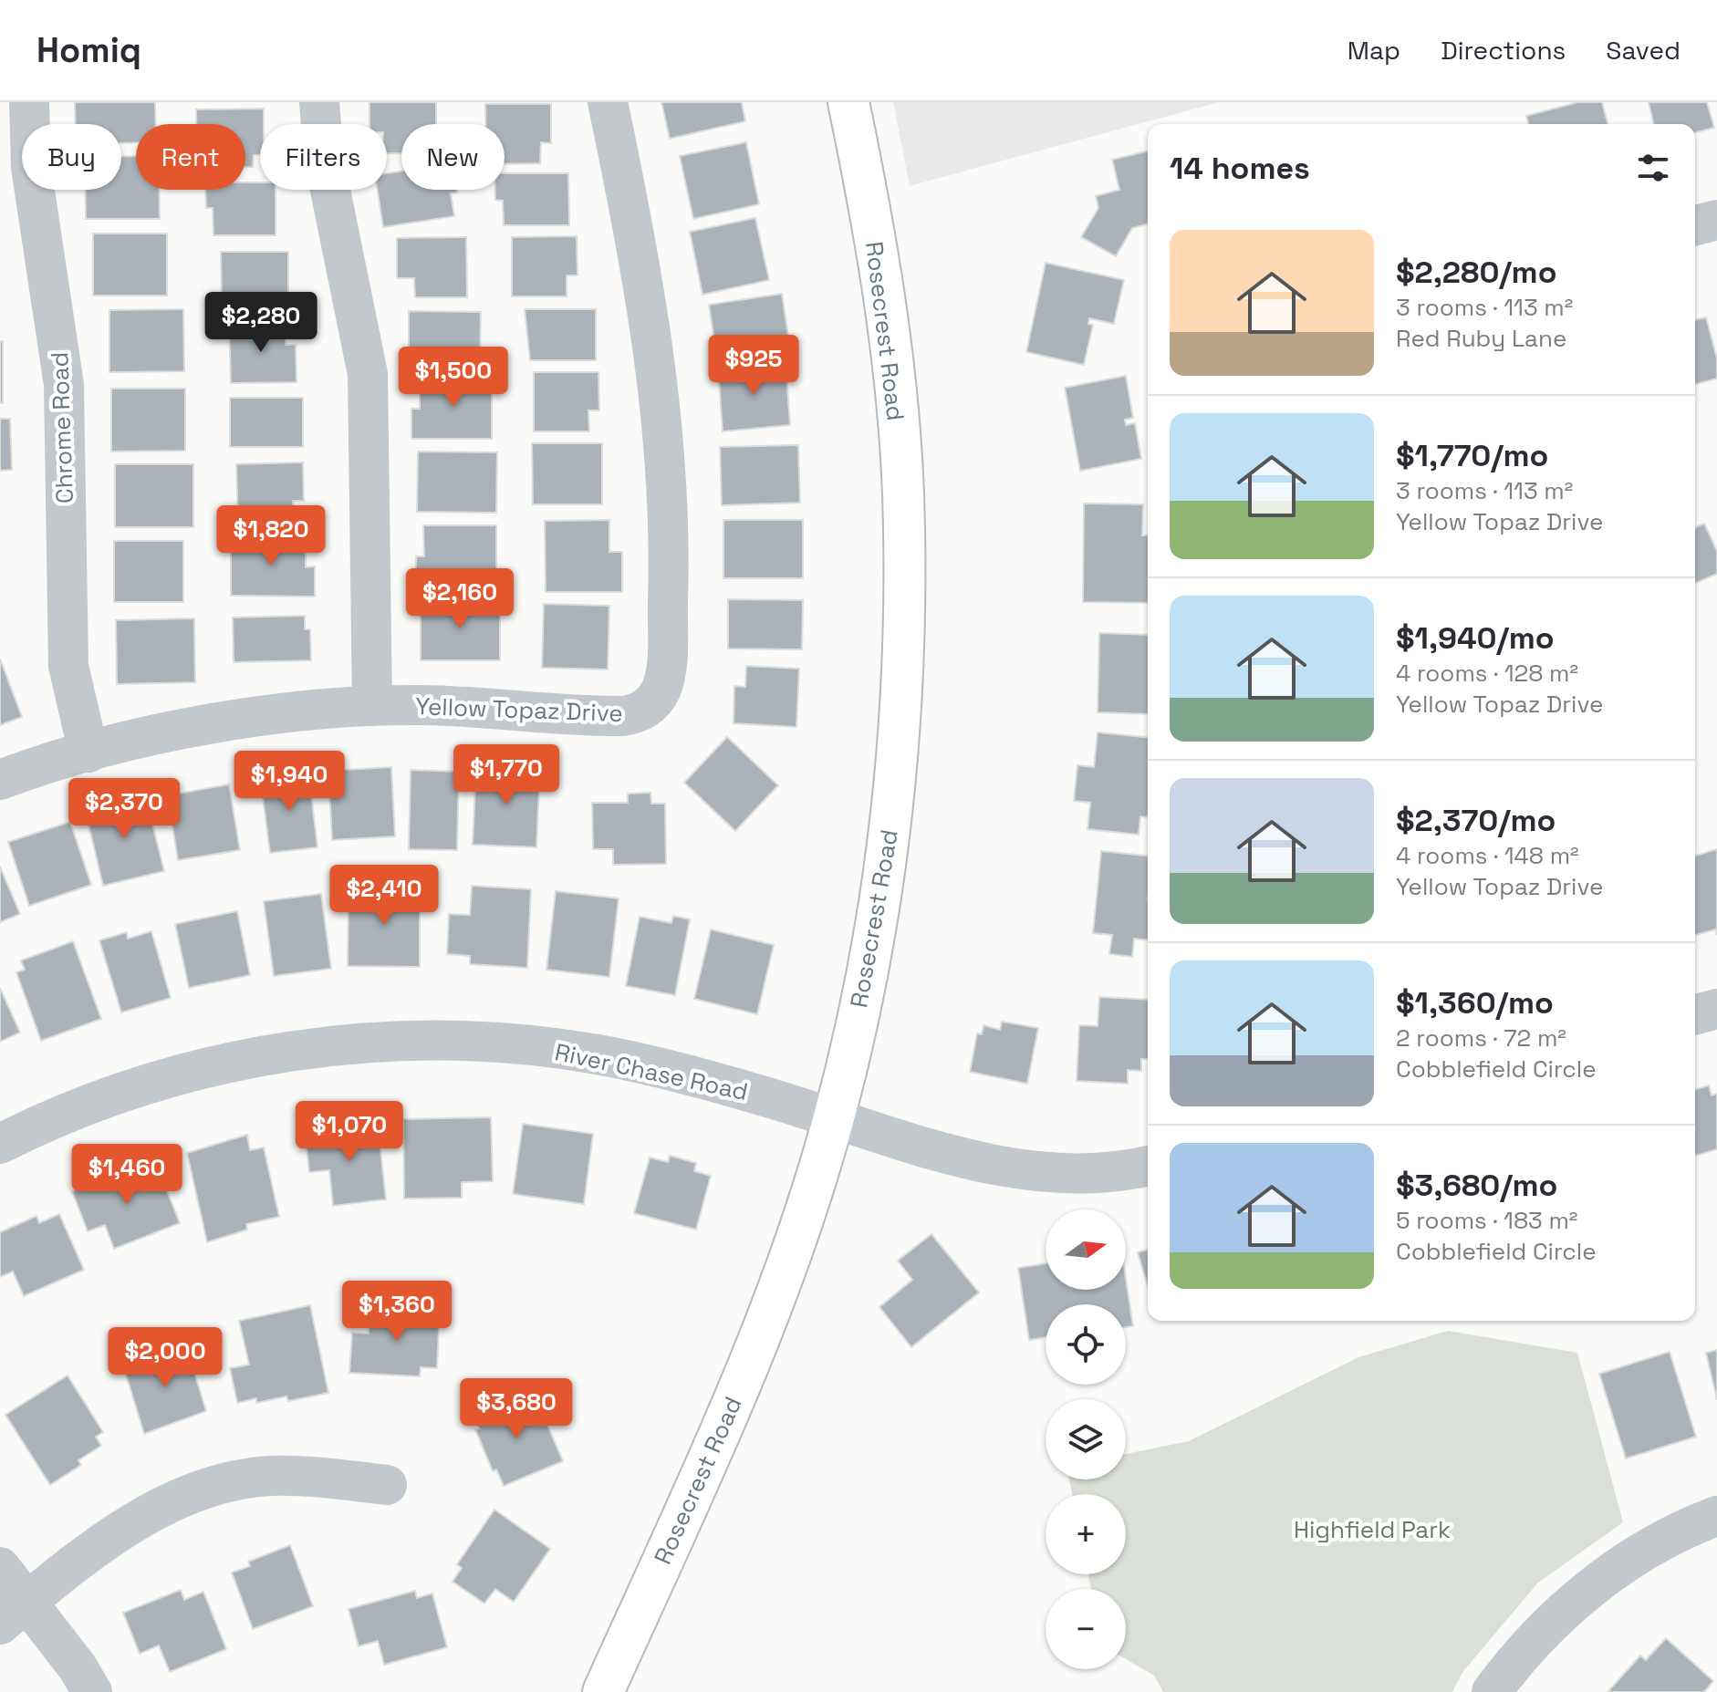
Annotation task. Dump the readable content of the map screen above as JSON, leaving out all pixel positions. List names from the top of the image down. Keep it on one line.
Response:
{"streets":{"main road":["Rosecrest Road"],"street":["Chrome Road","Yellow Topaz Drive","River Chase Road"]},"crossings":[["Rosecrest Road","River Chase Road"],["Chrome Road","Yellow Topaz Drive"]],"parks":["Highfield Park"],"north":"right","page":{"header":"Homiq","nav":["Map","Directions","Saved"],"chip":["Buy","Rent","Filters","New"],"heading":"14 homes","list":[{"name":"$2,280/mo","note":"3 rooms · 113 m² · Red Ruby Lane"},{"name":"$1,770/mo","note":"3 rooms · 113 m² · Yellow Topaz Drive"},{"name":"$1,940/mo","note":"4 rooms · 128 m² · Yellow Topaz Drive"},{"name":"$2,370/mo","note":"4 rooms · 148 m² · Yellow Topaz Drive"},{"name":"$1,360/mo","note":"2 rooms · 72 m² · Cobblefield Circle"},{"name":"$3,680/mo","note":"5 rooms · 183 m² · Cobblefield Circle"}],"price":["$2,280","$925","$1,500","$1,820","$2,160","$1,770","$1,940","$2,370","$2,410","$1,070","$1,460","$1,360","$2,000","$3,680"],"map_buttons":["+","−"]}}
